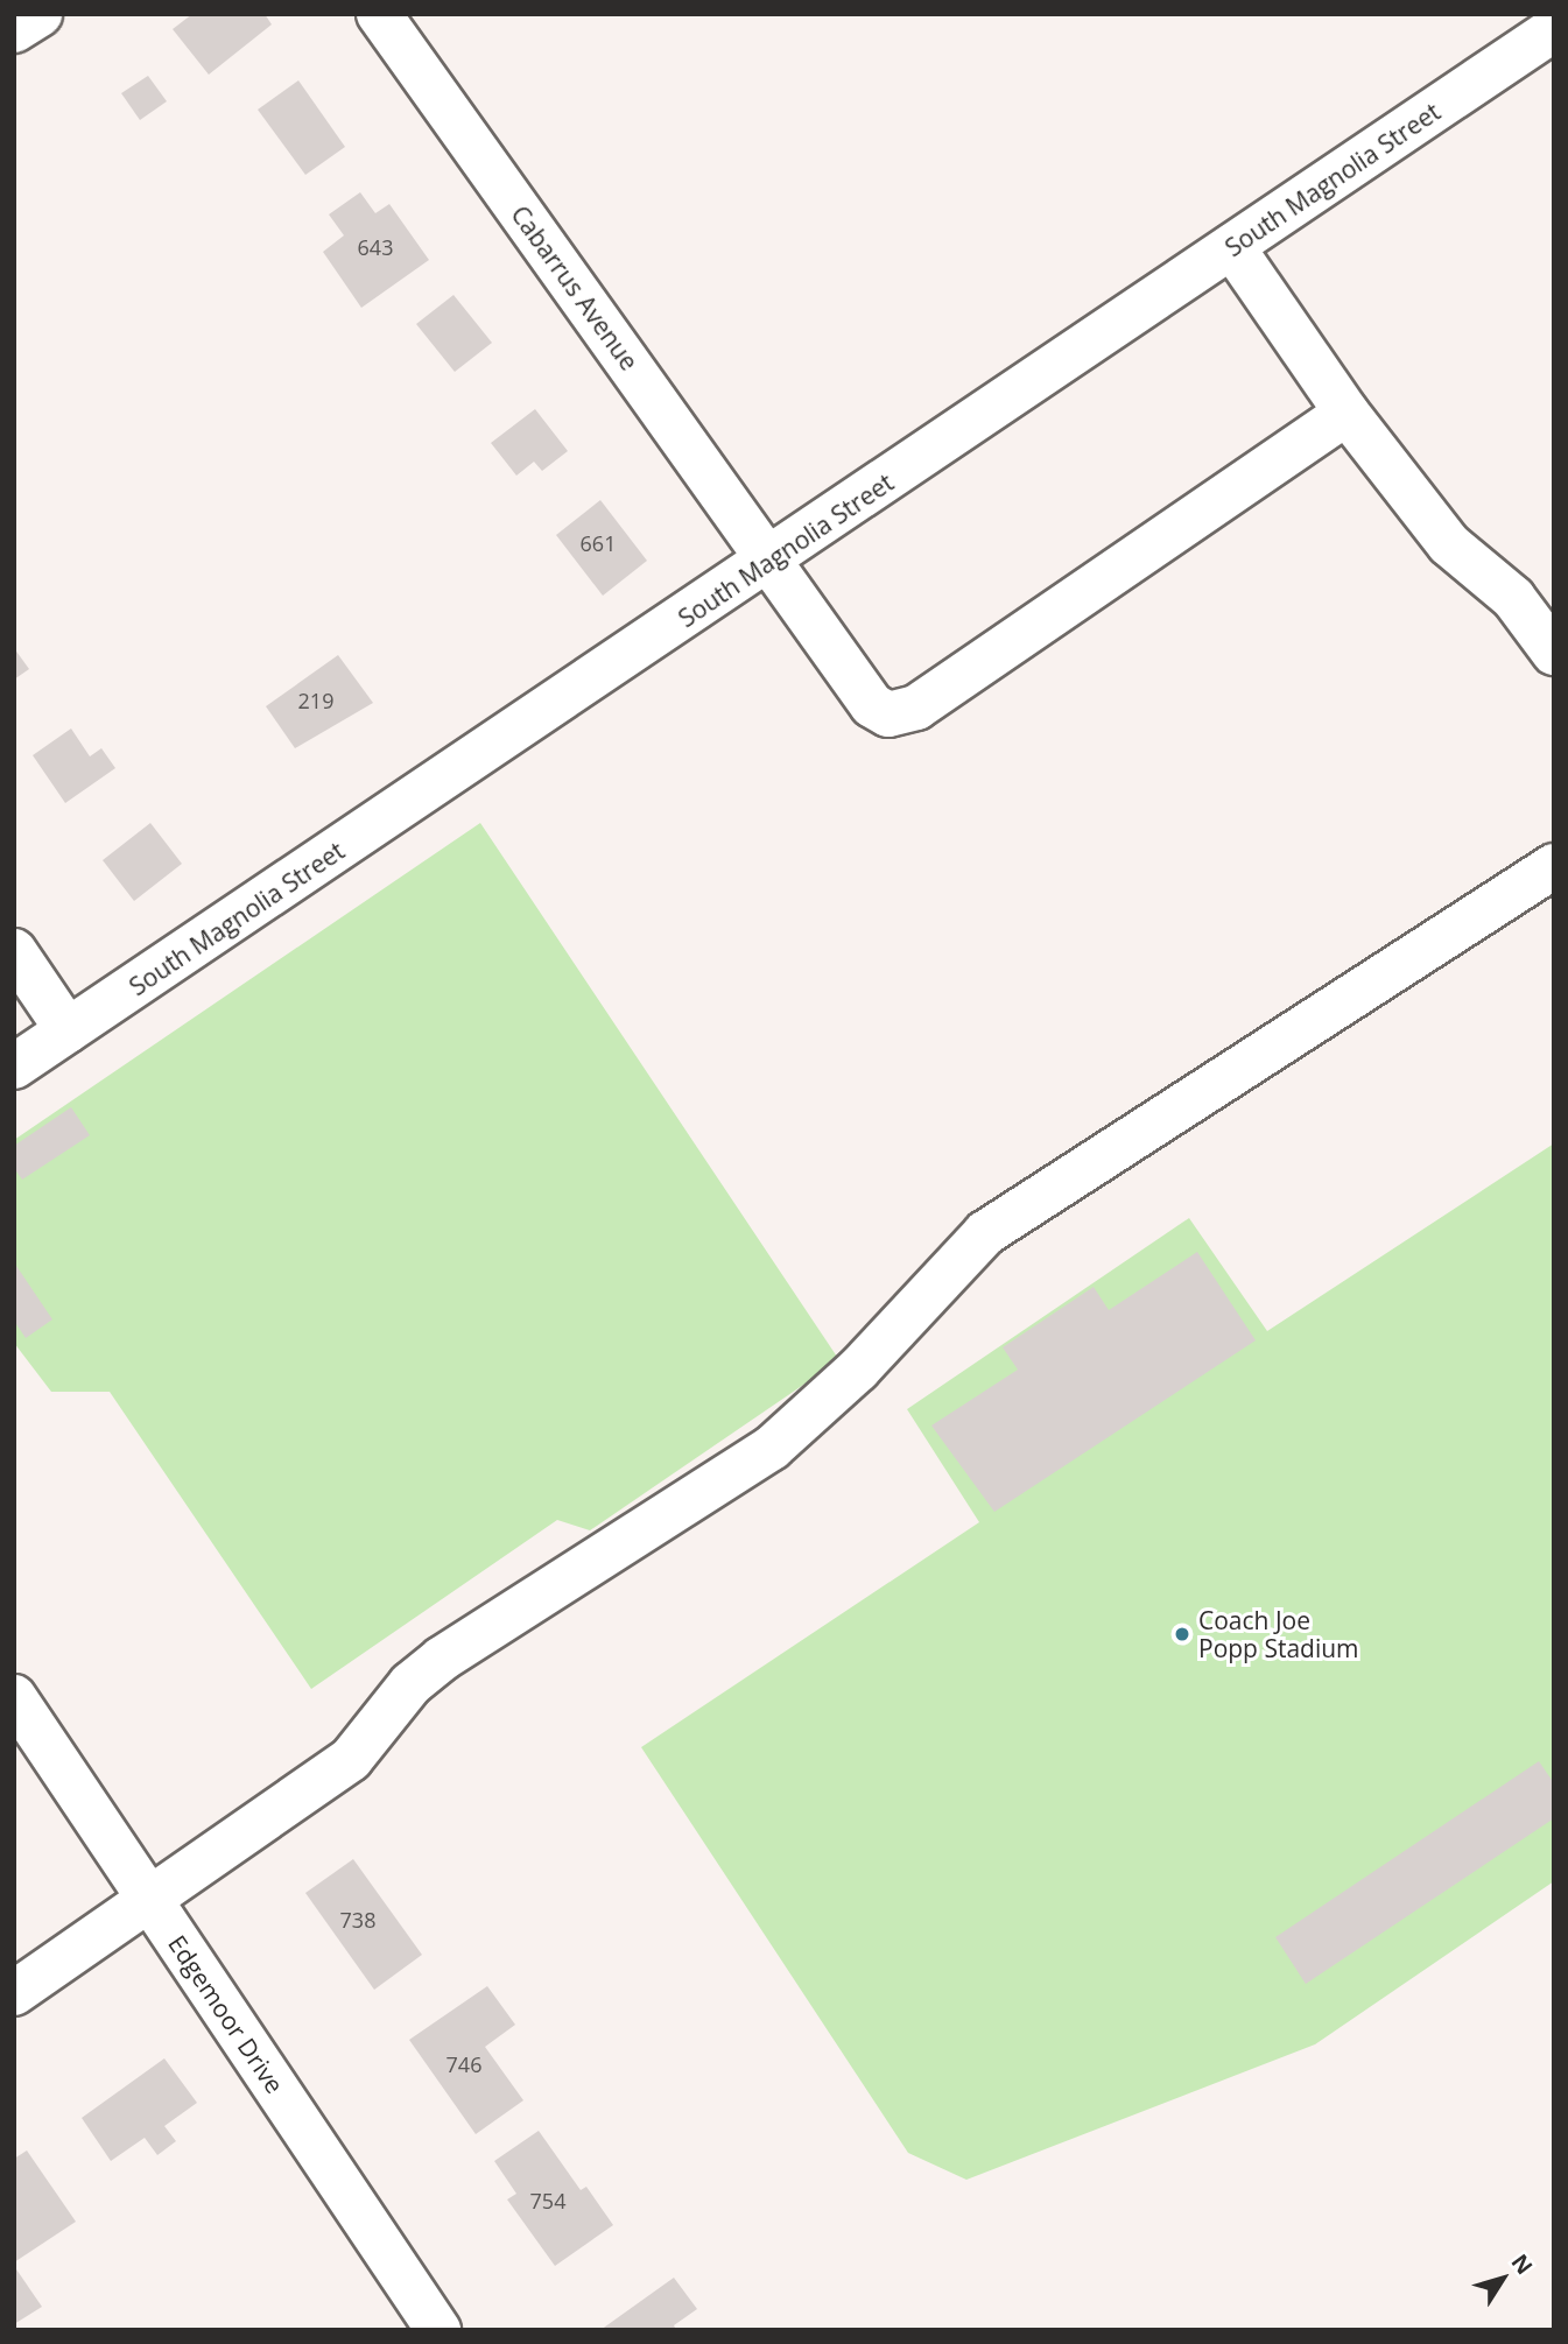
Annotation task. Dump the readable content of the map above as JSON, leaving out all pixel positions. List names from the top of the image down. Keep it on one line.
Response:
{"streets":{"street":["South Magnolia Street","Cabarrus Avenue","Edgemoor Drive"]},"crossings":[["South Magnolia Street","Cabarrus Avenue"]],"places":["Coach Joe Popp Stadium"],"house_numbers":["643","661","219","738","746","754"],"north":"top right"}
